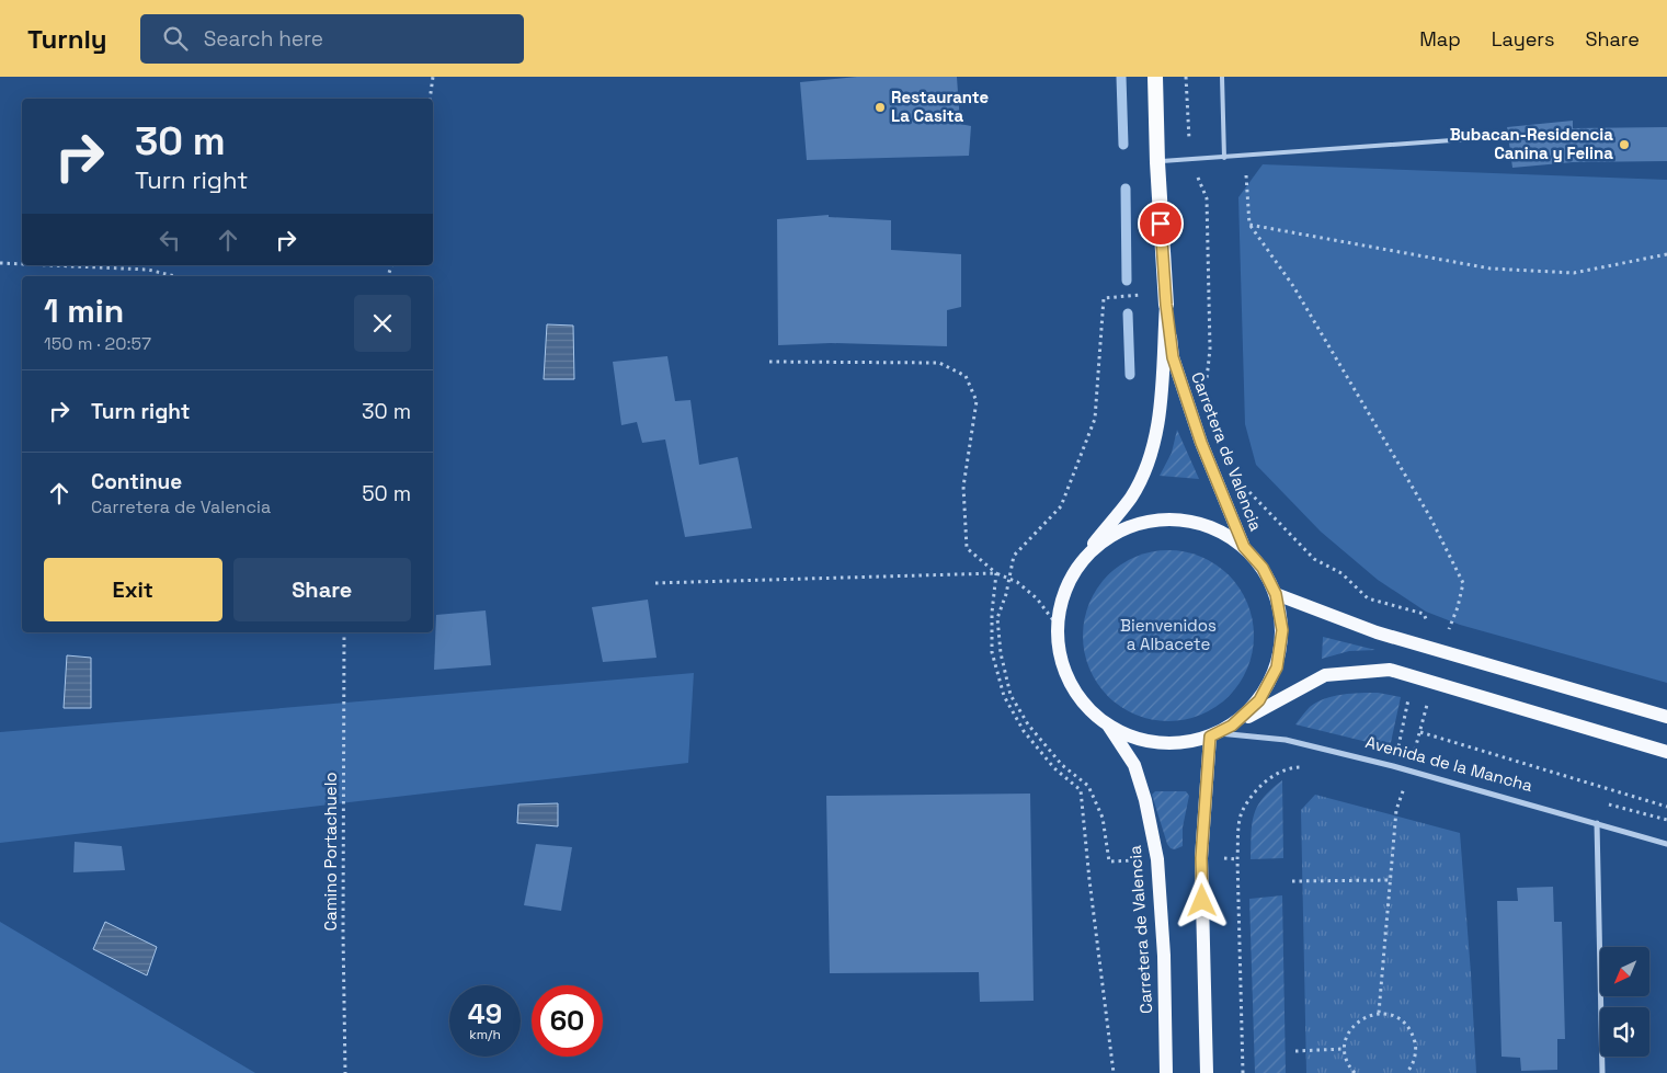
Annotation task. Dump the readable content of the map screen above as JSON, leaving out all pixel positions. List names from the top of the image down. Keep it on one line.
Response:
{"streets":{"highway":["Carretera de Valencia"],"street":["Avenida de la Mancha"],"path":["Camino Portachuelo"]},"parks":["Bienvenidos a Albacete"],"places":["Restaurante La Casita","Bubacan-Residencia Canina y Felina"],"north":"bottom left","page":{"header":"Turnly","search":"Search here","nav":["Map","Layers","Share"],"turn":["30 m","Turn right"],"heading":["1 min","150 m · 20:57"],"list":[{"name":"Turn right","value":"30 m"},{"name":"Continue","note":"Carretera de Valencia","value":"50 m"}],"buttons":["Exit","Share"],"speed":"49 km/h","limit":"60"}}
